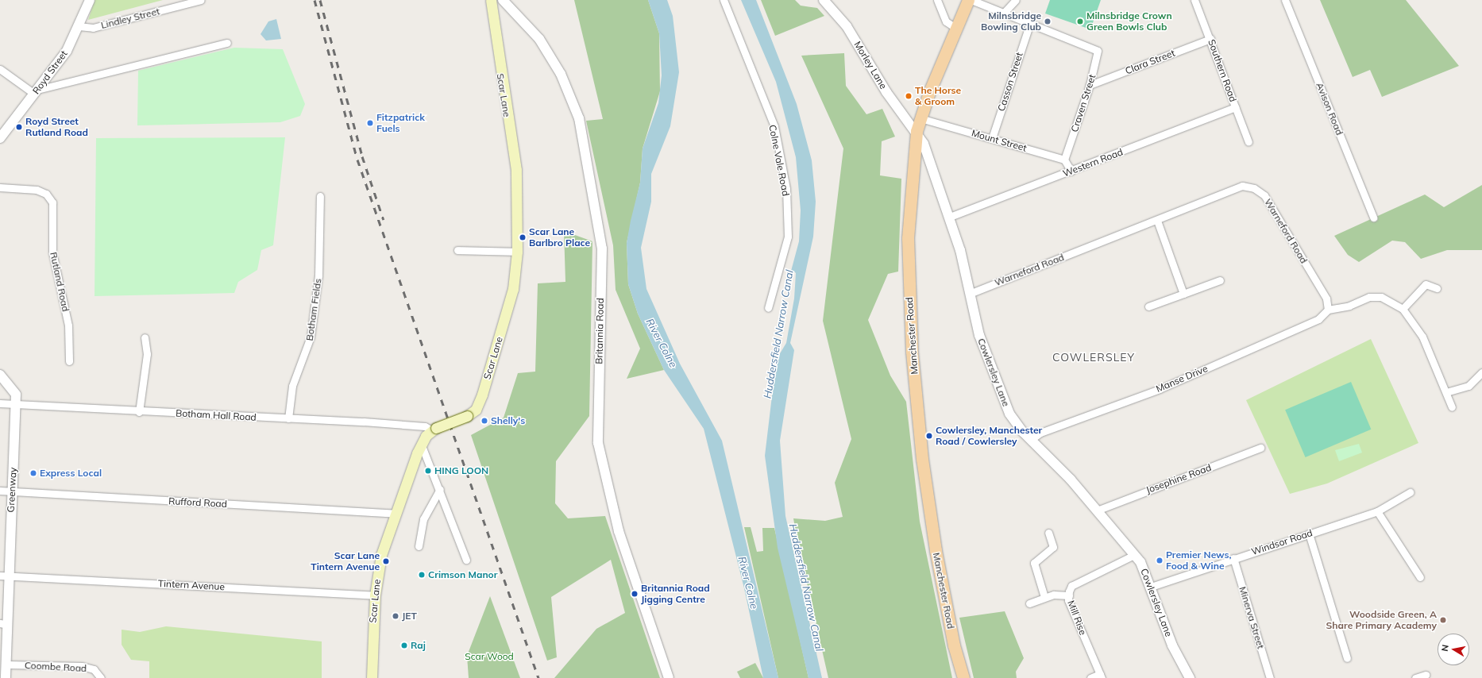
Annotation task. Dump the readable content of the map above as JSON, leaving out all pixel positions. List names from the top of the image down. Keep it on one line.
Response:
{"streets":{"main road":["Scar Lane","Manchester Road"],"street":["Lindley Street","Clara Street","Morley Lane","Southern Road","Royd Street","Casson Street","Craven Street","Avison Road","Mount Street","Colne Vale Road","Western Road","Warneford Road","Rutland Road","Botham Fields","Britannia Road","Cowlersley Lane","Manse Drive","Botham Hall Road","Josephine Road","Greenway","Rufford Road","Windsor Road","Tintern Avenue","Mill Rise","Minerva Street","Coombe Road"]},"crossings":[["Lindley Street","Royd Street"],["Clara Street","Southern Road"],["Clara Street","Craven Street"],["Morley Lane","Manchester Road"],["Morley Lane","Cowlersley Lane"],["Southern Road","Western Road"],["Casson Street","Craven Street"],["Casson Street","Mount Street"],["Scar Lane","Botham Hall Road"],["Scar Lane","Rufford Road"],["Scar Lane","Tintern Avenue"],["Craven Street","Mount Street"],["Mount Street","Manchester Road"],["Western Road","Cowlersley Lane"],["Warneford Road","Cowlersley Lane"],["Warneford Road","Manse Drive"],["Botham Fields","Botham Hall Road"],["Manchester Road","Cowlersley Lane"],["Cowlersley Lane","Manse Drive"],["Cowlersley Lane","Josephine Road"],["Cowlersley Lane","Windsor Road"],["Cowlersley Lane","Mill Rise"],["Botham Hall Road","Greenway"],["Greenway","Rufford Road"],["Greenway","Tintern Avenue"],["Greenway","Coombe Road"],["Windsor Road","Minerva Street"]],"districts":["COWLERSLEY"],"water":["Huddersfield Narrow Canal","River Colne"],"parks":["Scar Wood"],"places":["Milnsbridge Bowling Club","Milnsbridge Crown Green Bowls Club","The Horse & Groom","Fitzpatrick Fuels","Royd Street Rutland Road","Scar Lane Barlbro Place","Shelly's","Cowlersley, Manchester Road / Cowlersley","HING LOON","Express Local","Premier News, Food & Wine","Scar Lane Tintern Avenue","Crimson Manor","Britannia Road Jigging Centre","JET","Woodside Green, A Share Primary Academy","Raj"],"north":"left"}
